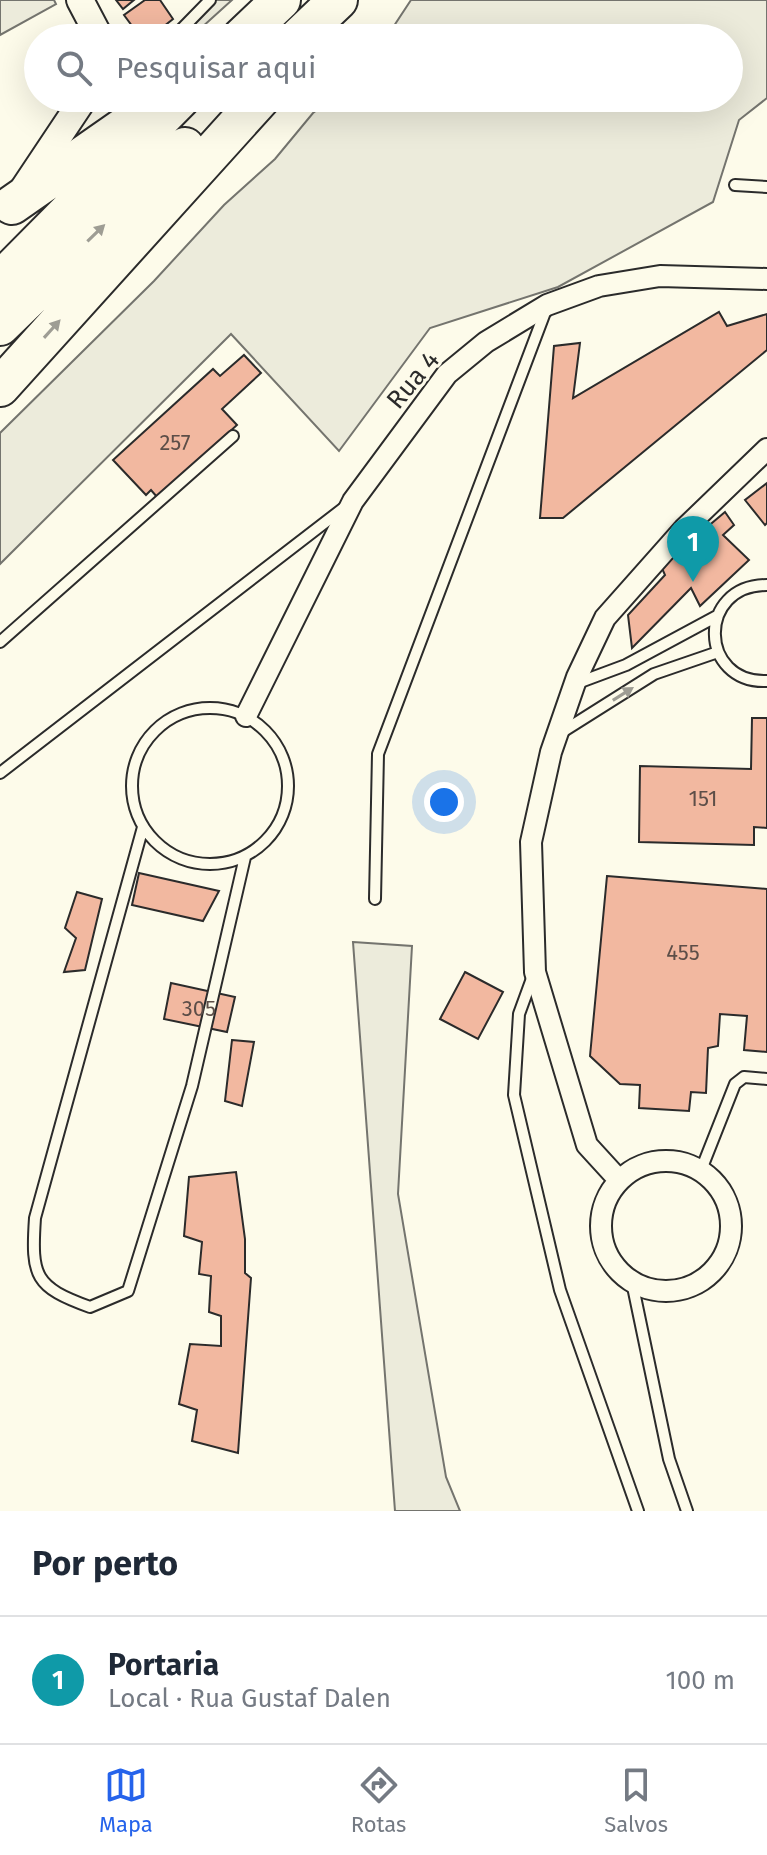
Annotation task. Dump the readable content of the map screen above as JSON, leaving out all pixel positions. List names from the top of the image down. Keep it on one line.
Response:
{"streets":{"street":["Rua 4"]},"house_numbers":["257","151","455","305"],"page":{"search":"Pesquisar aqui","pins":"1","heading":"Por perto","list":[{"mark":"1","name":"Portaria","note":"Local · Rua Gustaf Dalen","value":"100 m"}],"nav":["Mapa","Rotas","Salvos"]}}
